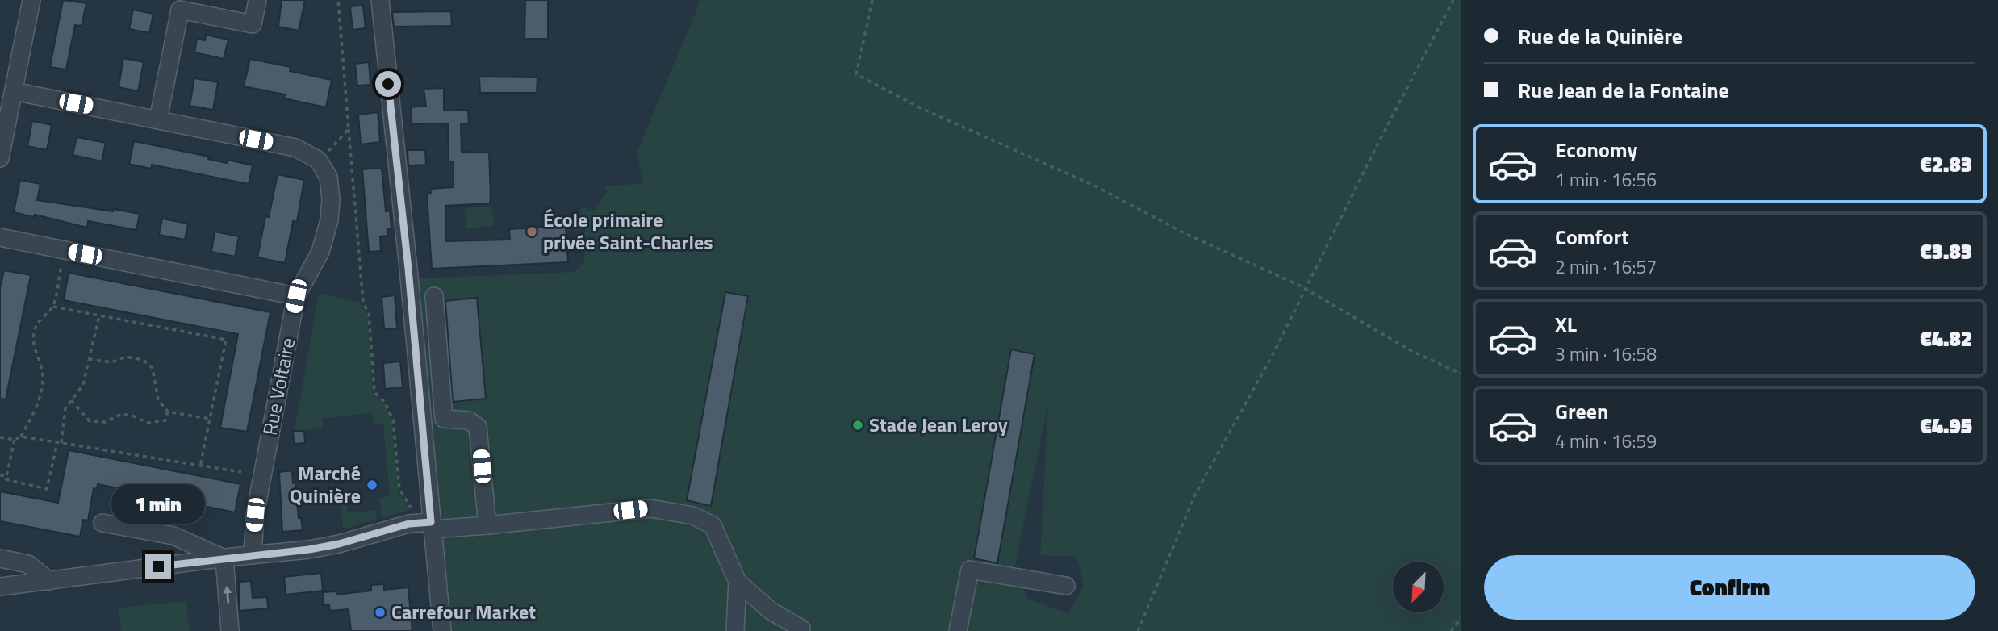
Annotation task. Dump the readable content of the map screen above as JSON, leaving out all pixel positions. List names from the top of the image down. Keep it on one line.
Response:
{"streets":{"street":["Rue Voltaire"]},"places":["École primaire privée Saint-Charles","Stade Jean Leroy","Marché Quinière","Carrefour Market"],"north":"bottom left","page":{"banner":["Rue de la Quinière","Rue Jean de la Fontaine"],"list":[{"name":"Economy","note":"1 min · 16:56","value":"€2.83"},{"name":"Comfort","note":"2 min · 16:57","value":"€3.83"},{"name":"XL","note":"3 min · 16:58","value":"€4.82"},{"name":"Green","note":"4 min · 16:59","value":"€4.95"}],"bubble":"1 min","buttons":"Confirm"}}
